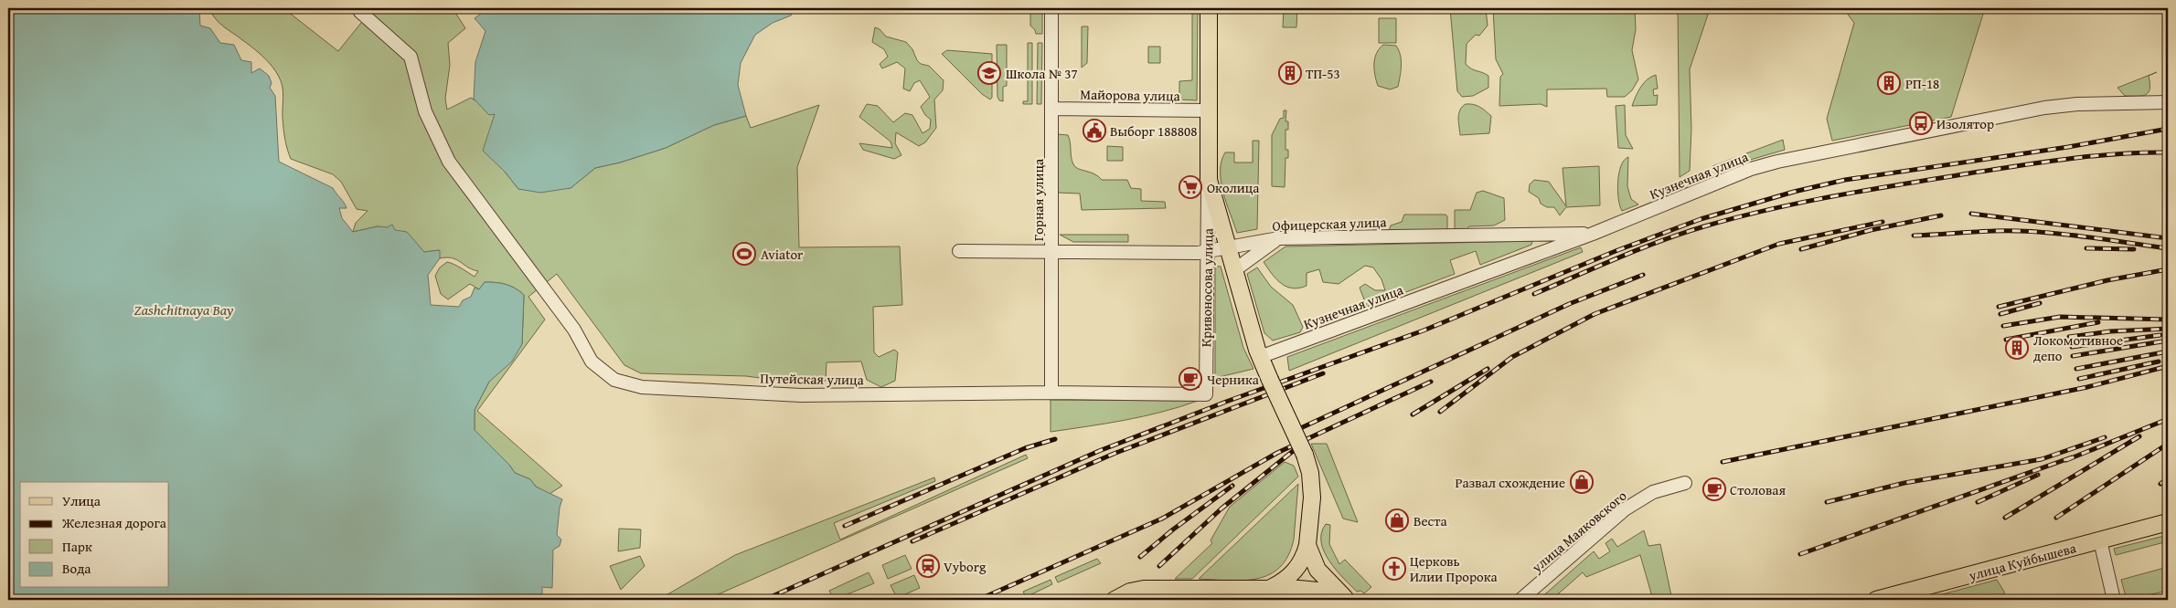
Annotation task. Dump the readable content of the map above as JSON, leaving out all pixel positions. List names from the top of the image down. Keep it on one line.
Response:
{"streets":{"main road":["Кривоносова улица","улица Куйбышева"],"street":["Майорова улица","Кузнечная улица","Горная улица","Офицерская улица","Путейская улица","улица Маяковского"]},"crossings":[["Майорова улица","Горная улица"],["Майорова улица","Кривоносова улица"],["Кузнечная улица","Офицерская улица"],["Кузнечная улица","Кривоносова улица"],["Горная улица","Офицерская улица"],["Горная улица","Путейская улица"],["Офицерская улица","Кривоносова улица"],["Кривоносова улица","Путейская улица"]],"water":["Zashchitnaya Bay"],"places":{"school or university":["Школа № 37"],"building":["ТП-53","РП-18","Локомотивное депо"],"bus stop":["Изолятор"],"public building":["Выборг 188808"],"supermarket":["Околица"],"sports":["Aviator"],"cafe":["Черника","Столовая"],"shop":["Развал схождение","Веста"],"station":["Vyborg"],"church":["Церковь Илии Пророка"]},"legend":["Улица","Железная дорога","Парк","Вода"]}
